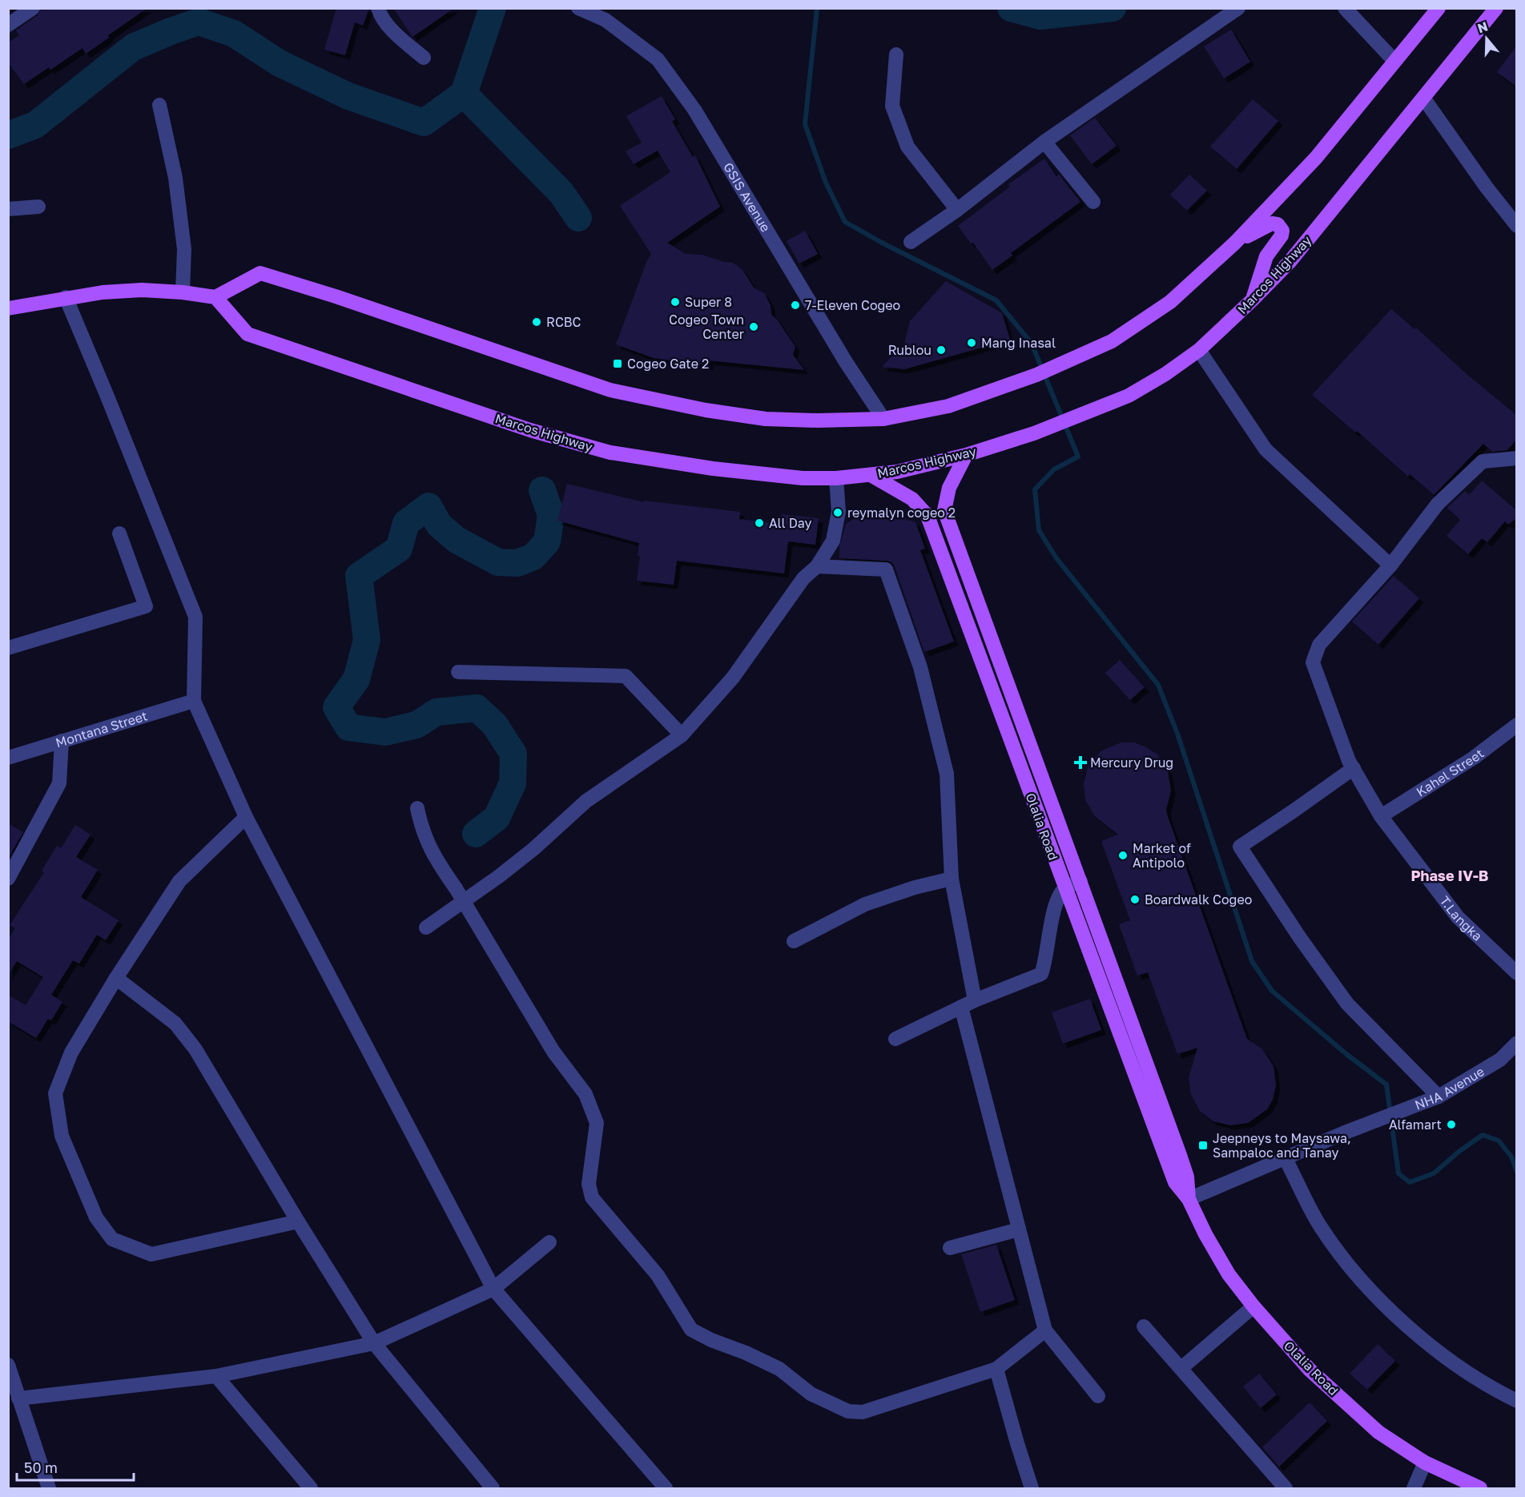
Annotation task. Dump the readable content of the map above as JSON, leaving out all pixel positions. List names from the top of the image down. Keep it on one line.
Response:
{"streets":{"main road":["Marcos Highway","Olalia Road"],"street":["GSIS Avenue","Montana Street","Kahel Street","T.Langka","NHA Avenue"]},"crossings":[["Marcos Highway","Olalia Road"],["Kahel Street","T.Langka"],["Olalia Road","NHA Avenue"]],"districts":["Phase IV-B"],"places":{"other":["Super 8","7-Eleven Cogeo","RCBC","Cogeo Town Center","Mang Inasal","Rublou","reymalyn cogeo 2","All Day","Market of Antipolo","Boardwalk Cogeo","Alfamart"],"transit":["Cogeo Gate 2","Jeepneys to Maysawa, Sampaloc and Tanay"],"health":["Mercury Drug"]},"scale_bar":"50 m","north":"top"}
